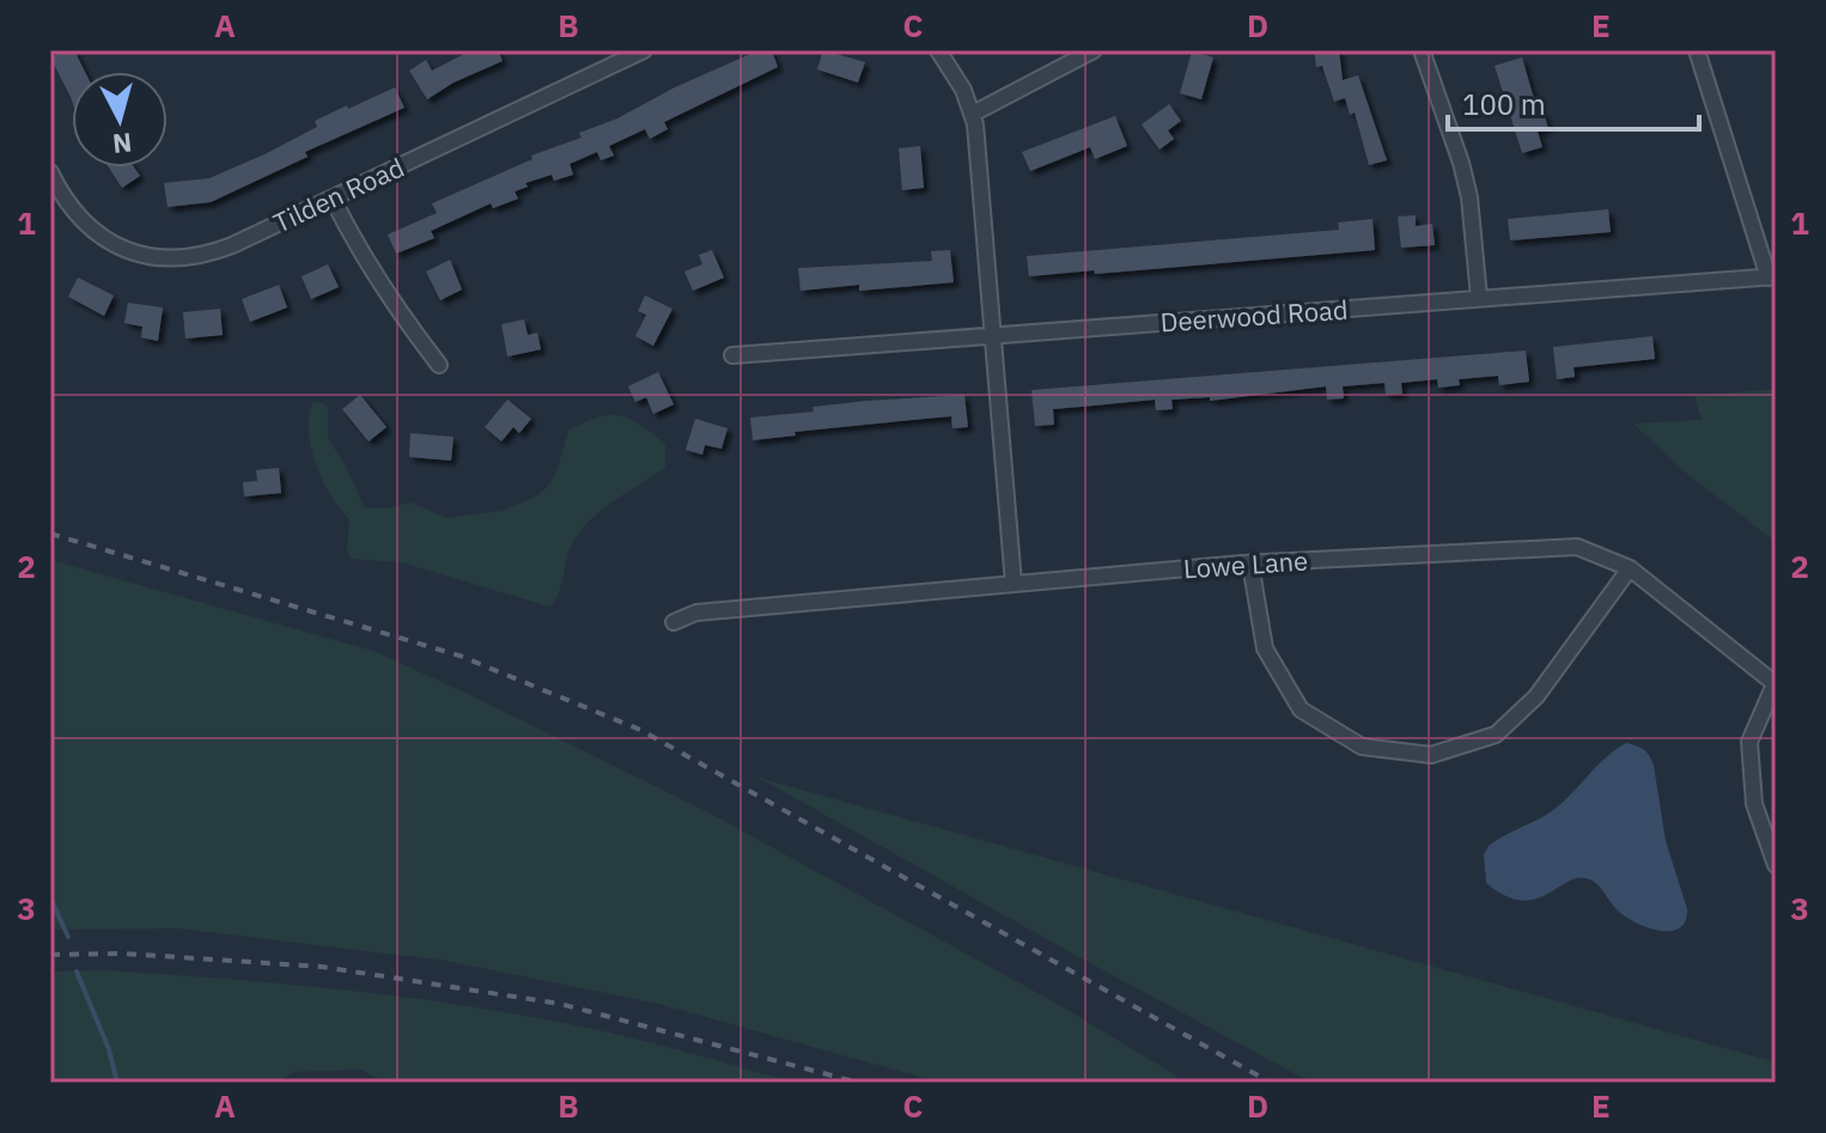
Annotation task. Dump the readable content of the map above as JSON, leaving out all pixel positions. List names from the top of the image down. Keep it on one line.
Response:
{"streets":{"street":["Tilden Road","Deerwood Road","Lowe Lane"]},"scale_bar":"100 m","north":"bottom","grid":{"columns":["A","B","C","D","E"],"rows":["1","2","3"]}}
